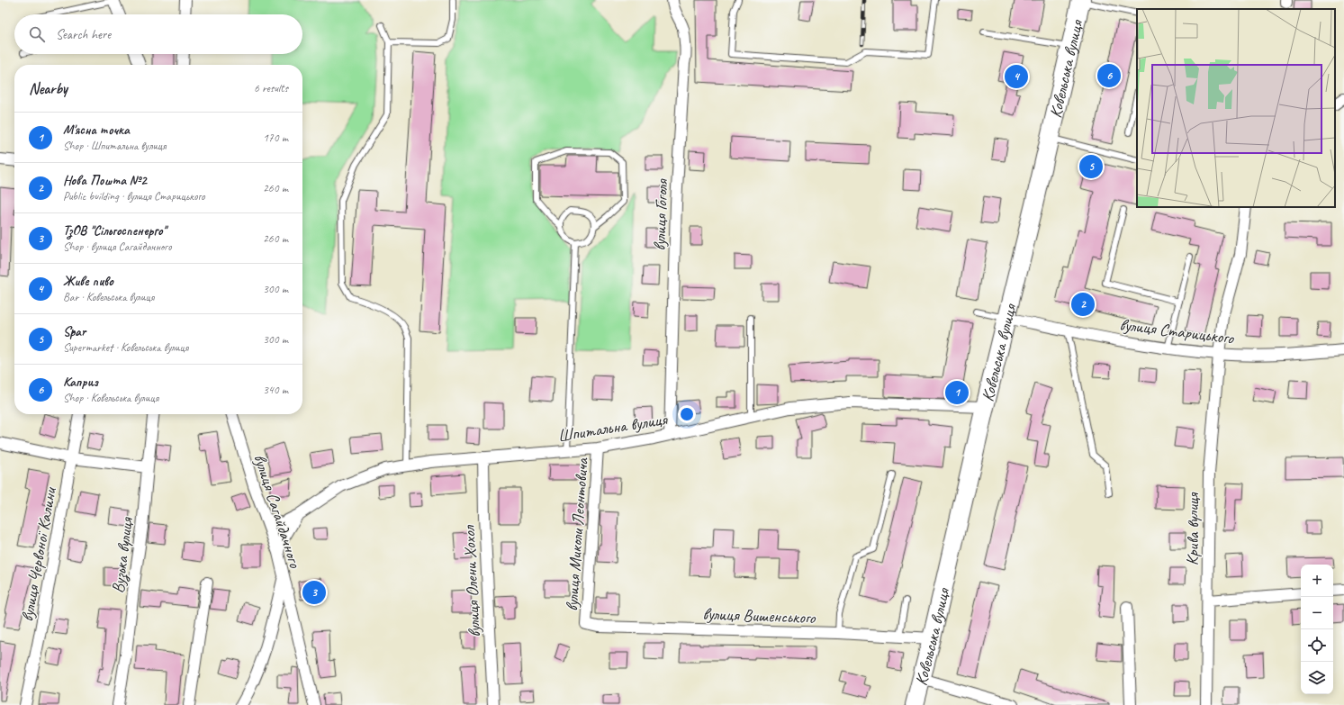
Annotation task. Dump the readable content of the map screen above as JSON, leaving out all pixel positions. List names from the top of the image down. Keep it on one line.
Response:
{"streets":{"main road":["Ковельська вулиця"],"street":["вулиця Гоголя","вулиця Старицького","Шпитальна вулиця","вулиця Сагайдачного","Крива вулиця","вулиця Миколи Леонтовича","вулиця Червоної Калини","Вузька вулиця","вулиця Олени Хохол","вулиця Вишенського"]},"crossings":[["Ковельська вулиця","вулиця Старицького"],["Ковельська вулиця","Шпитальна вулиця"],["Ковельська вулиця","вулиця Вишенського"],["вулиця Гоголя","Шпитальна вулиця"],["вулиця Старицького","Крива вулиця"],["Шпитальна вулиця","вулиця Сагайдачного"],["Шпитальна вулиця","вулиця Миколи Леонтовича"],["Шпитальна вулиця","вулиця Олени Хохол"],["вулиця Миколи Леонтовича","вулиця Вишенського"]],"page":{"search":"Search here","pins":["6","4","5","2","1","3"],"heading":["Nearby","6 results"],"list":[{"mark":"1","name":"М'ясна точка","note":"Shop · Шпитальна вулиця","value":"170 m"},{"mark":"2","name":"Нова Пошта №2","note":"Public building · вулиця Старицького","value":"260 m"},{"mark":"3","name":"ТзОВ \"Сільгоспенерго\"","note":"Shop · вулиця Сагайдачного","value":"260 m"},{"mark":"4","name":"Живе пиво","note":"Bar · Ковельська вулиця","value":"300 m"},{"mark":"5","name":"Spar","note":"Supermarket · Ковельська вулиця","value":"300 m"},{"mark":"6","name":"Каприз","note":"Shop · Ковельська вулиця","value":"340 m"}],"map_buttons":["+","−"]}}
